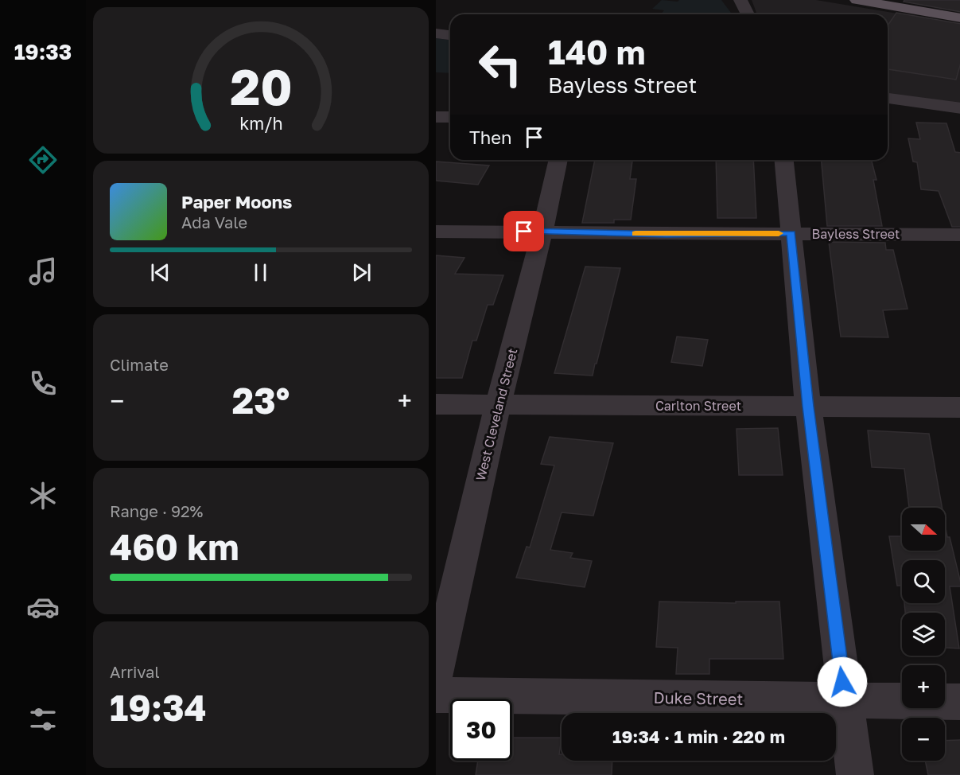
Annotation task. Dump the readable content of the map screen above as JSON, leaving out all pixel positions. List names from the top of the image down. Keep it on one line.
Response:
{"streets":{"street":["Bayless Street","Carlton Street","West Cleveland Street","Duke Street"]},"crossings":[["Bayless Street","West Cleveland Street"],["Carlton Street","West Cleveland Street"]],"north":"right","page":{"tabs":"19:33","turn":["140 m","Bayless Street"],"then":"Then","song":["Paper Moons","Ada Vale"],"tile":["Climate",["Range · 92%","460 km"],["Arrival","19:34"]],"heat":["−","23°","+"],"map_buttons":["+","−"],"limit":"30","trip":"19:34 · 1 min · 220 m","gauge":["20","km/h"]}}
